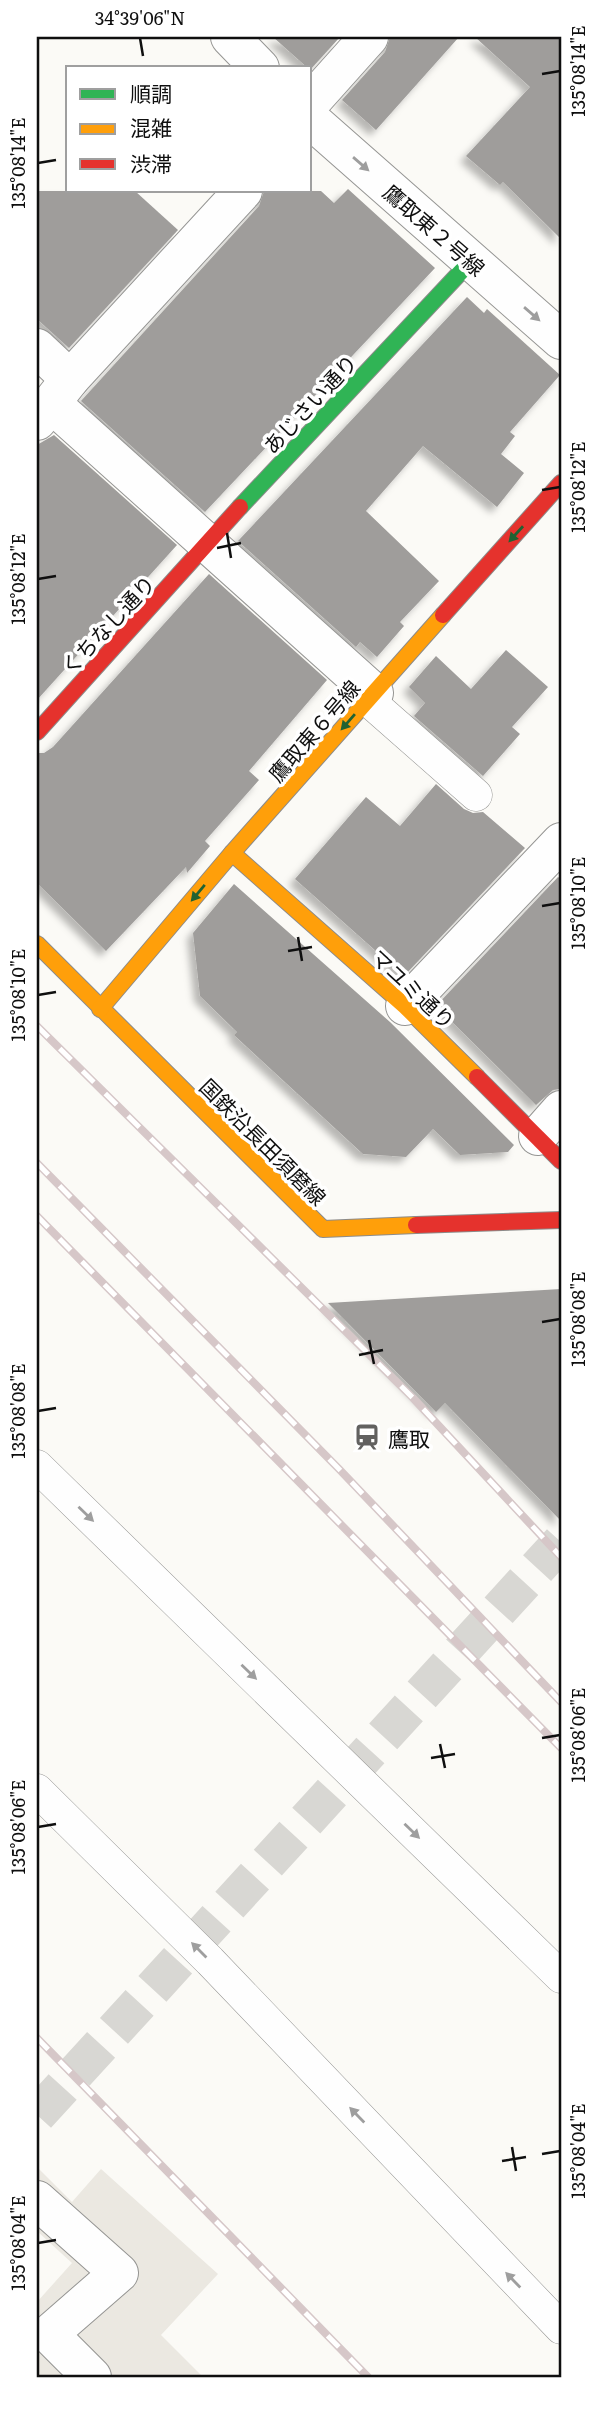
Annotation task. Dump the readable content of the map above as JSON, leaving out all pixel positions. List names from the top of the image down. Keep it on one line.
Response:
{"streets":{"street":["鷹取東２号線","あじさい通り","くちなし通り","鷹取東６号線","マユミ通り","国鉄沿長田須磨線"]},"crossings":[["鷹取東２号線","あじさい通り"],["あじさい通り","くちなし通り"],["鷹取東６号線","マユミ通り"],["鷹取東６号線","国鉄沿長田須磨線"]],"one_way":["鷹取東２号線","鷹取東６号線"],"places":{"station":["鷹取"]},"legend":["順調","混雑","渋滞"],"coordinates":["34°39'06\"N","135°08'14\"E","135°08'12\"E","135°08'10\"E","135°08'08\"E","135°08'06\"E","135°08'04\"E"]}
